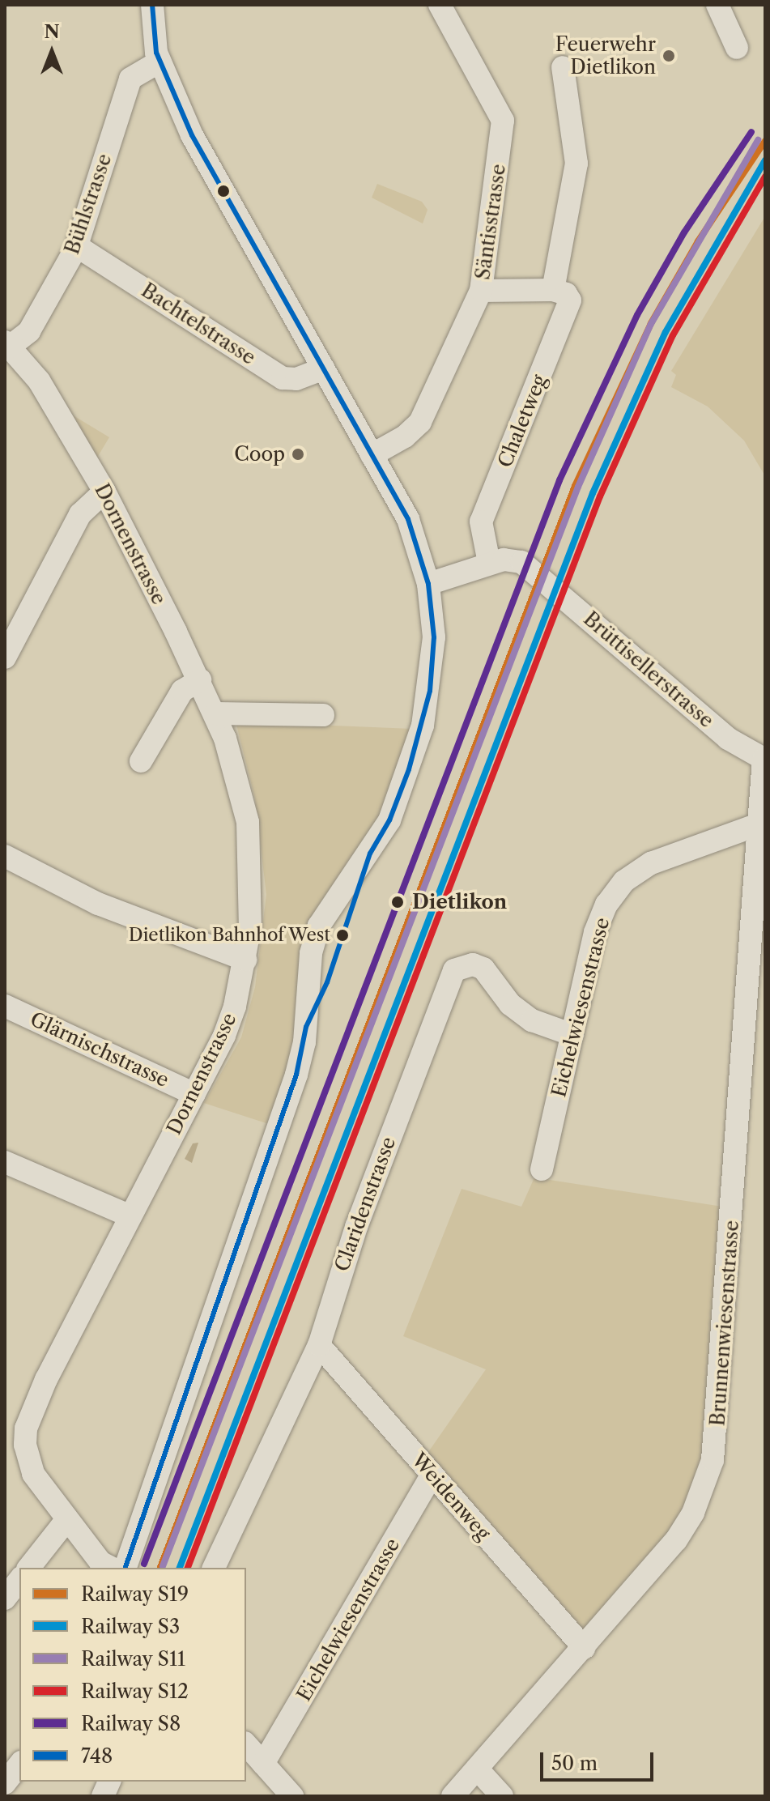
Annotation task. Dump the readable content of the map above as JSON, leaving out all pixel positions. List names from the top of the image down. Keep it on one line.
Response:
{"streets":{"street":["Bühlstrasse","Säntisstrasse","Bachtelstrasse","Chaletweg","Dornenstrasse","Brüttisellerstrasse","Eichelwiesenstrasse","Glärnischstrasse","Claridenstrasse","Brunnenwiesenstrasse","Weidenweg"]},"crossings":[["Bühlstrasse","Bachtelstrasse"],["Bühlstrasse","Dornenstrasse"],["Chaletweg","Brüttisellerstrasse"],["Dornenstrasse","Glärnischstrasse"],["Brüttisellerstrasse","Brunnenwiesenstrasse"],["Eichelwiesenstrasse","Claridenstrasse"],["Eichelwiesenstrasse","Brunnenwiesenstrasse"],["Eichelwiesenstrasse","Weidenweg"],["Claridenstrasse","Weidenweg"],["Brunnenwiesenstrasse","Weidenweg"]],"places":["Feuerwehr Dietlikon","Coop","Dietlikon","Dietlikon Bahnhof West"],"lines":["transit line 748","rail line S8","rail line S11","rail line S19","rail line S3","rail line S12"],"legend":["Railway S19","Railway S3","Railway S11","Railway S12","Railway S8","748"],"scale_bar":"50 m","north":"top"}
